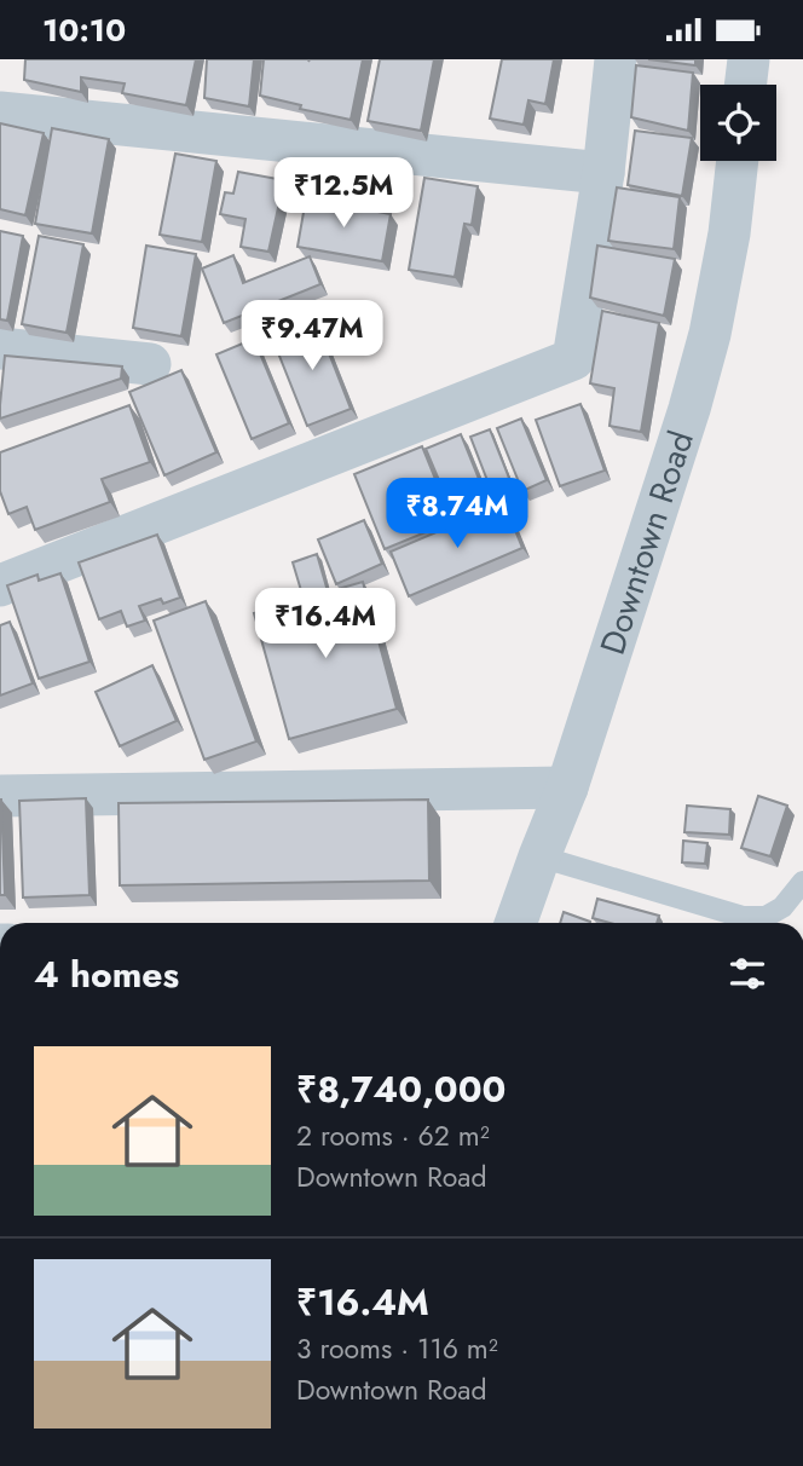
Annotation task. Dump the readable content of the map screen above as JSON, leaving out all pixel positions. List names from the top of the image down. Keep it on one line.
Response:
{"streets":{"street":["Downtown Road"]},"page":{"status":"10:10","price":["₹12.5M","₹9.47M","₹8.74M","₹16.4M"],"heading":"4 homes","list":[{"name":"₹8,740,000","note":"2 rooms · 62 m² · Downtown Road"},{"name":"₹16.4M","note":"3 rooms · 116 m² · Downtown Road"}]}}
